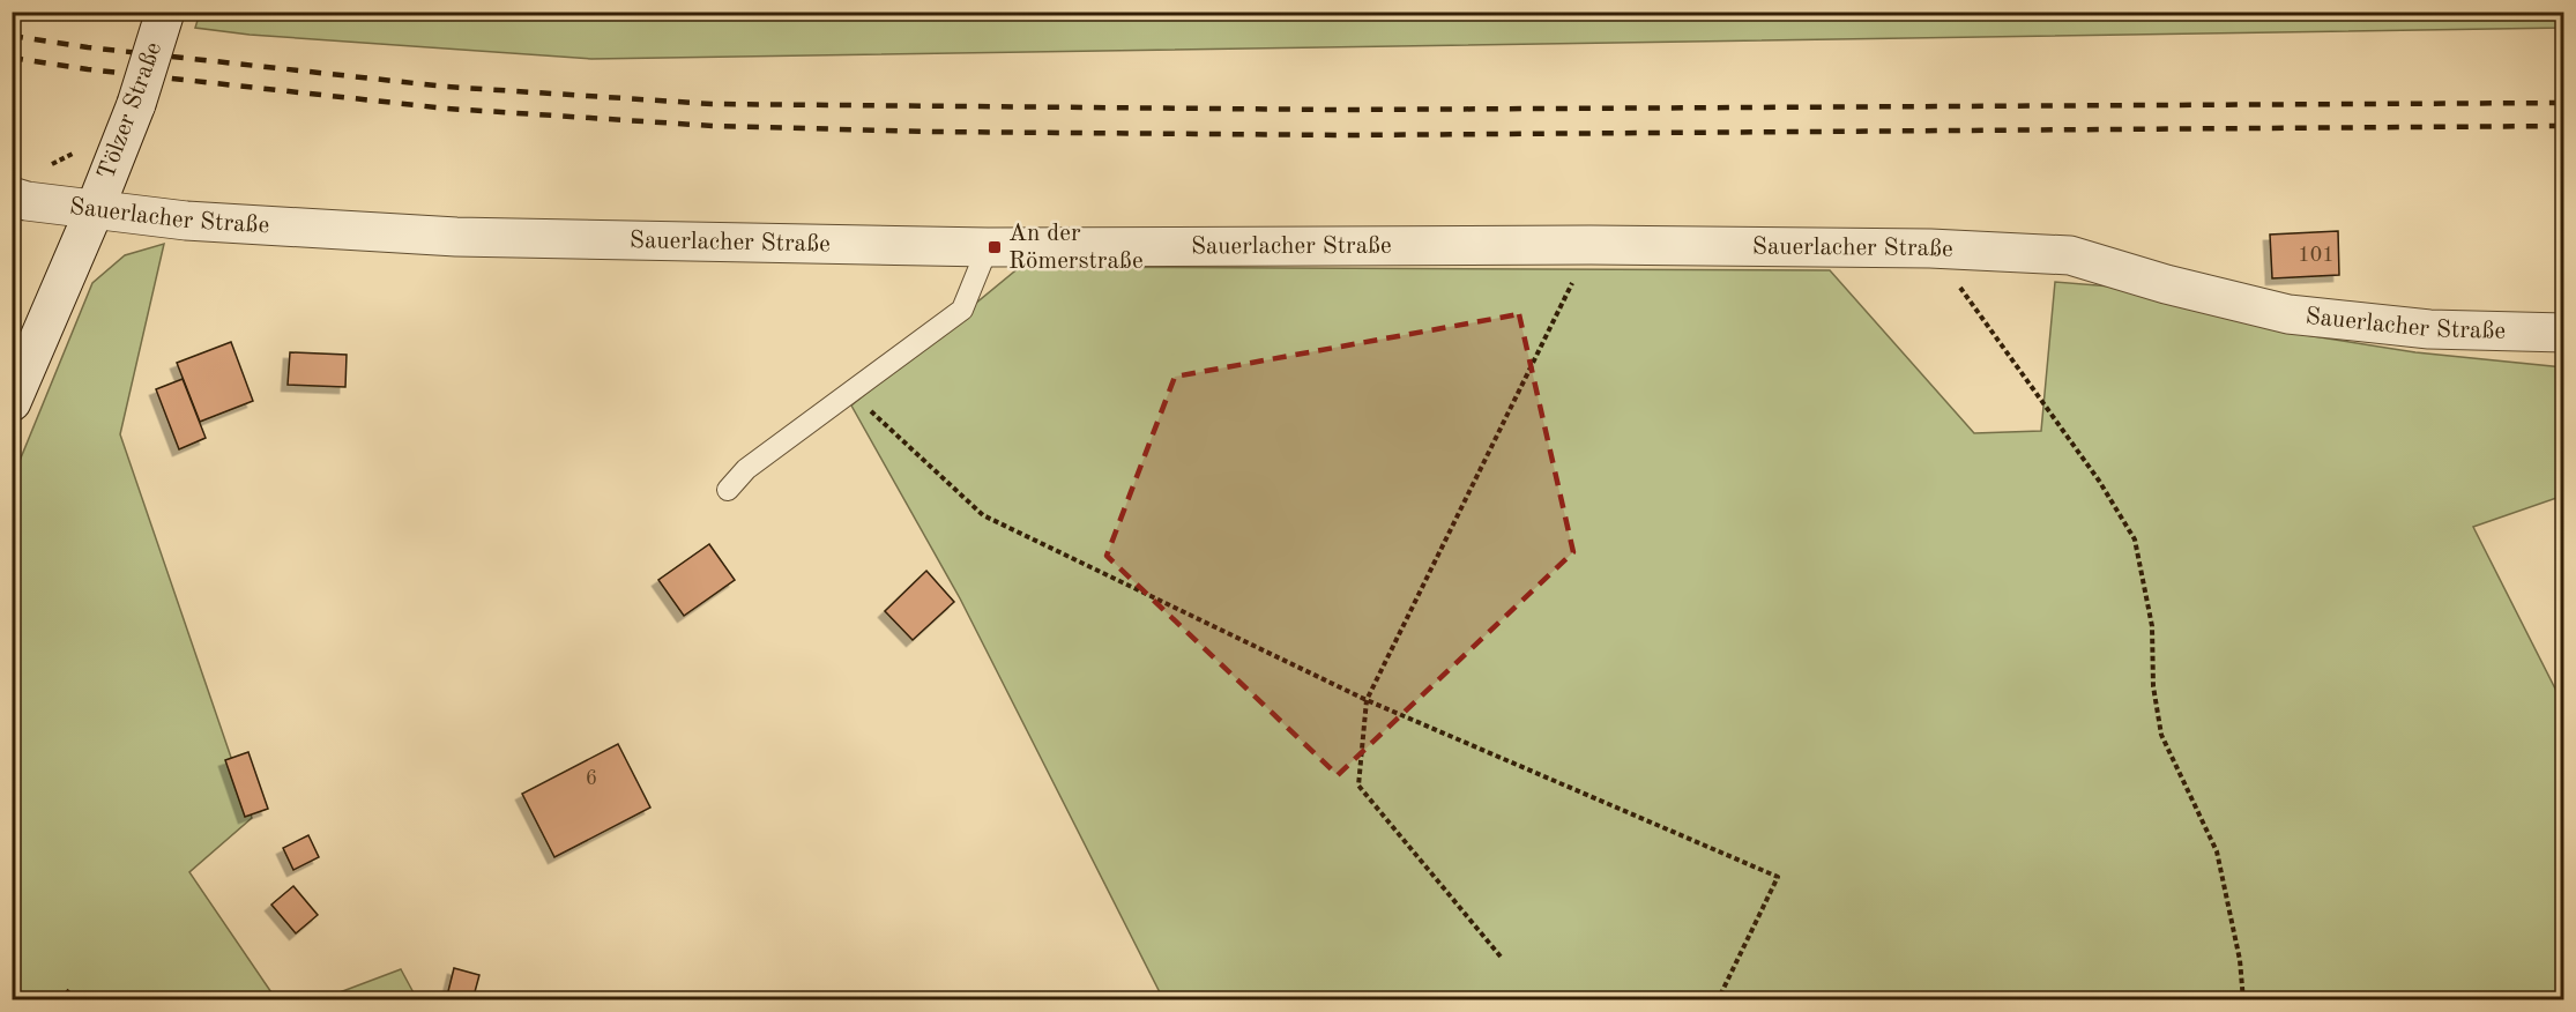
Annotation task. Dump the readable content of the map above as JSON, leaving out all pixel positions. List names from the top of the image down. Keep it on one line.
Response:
{"streets":{"street":["Tölzer Straße","Sauerlacher Straße"]},"crossings":[["Tölzer Straße","Sauerlacher Straße"]],"places":{"transit":["An der Römerstraße"]},"house_numbers":["101","6"]}
